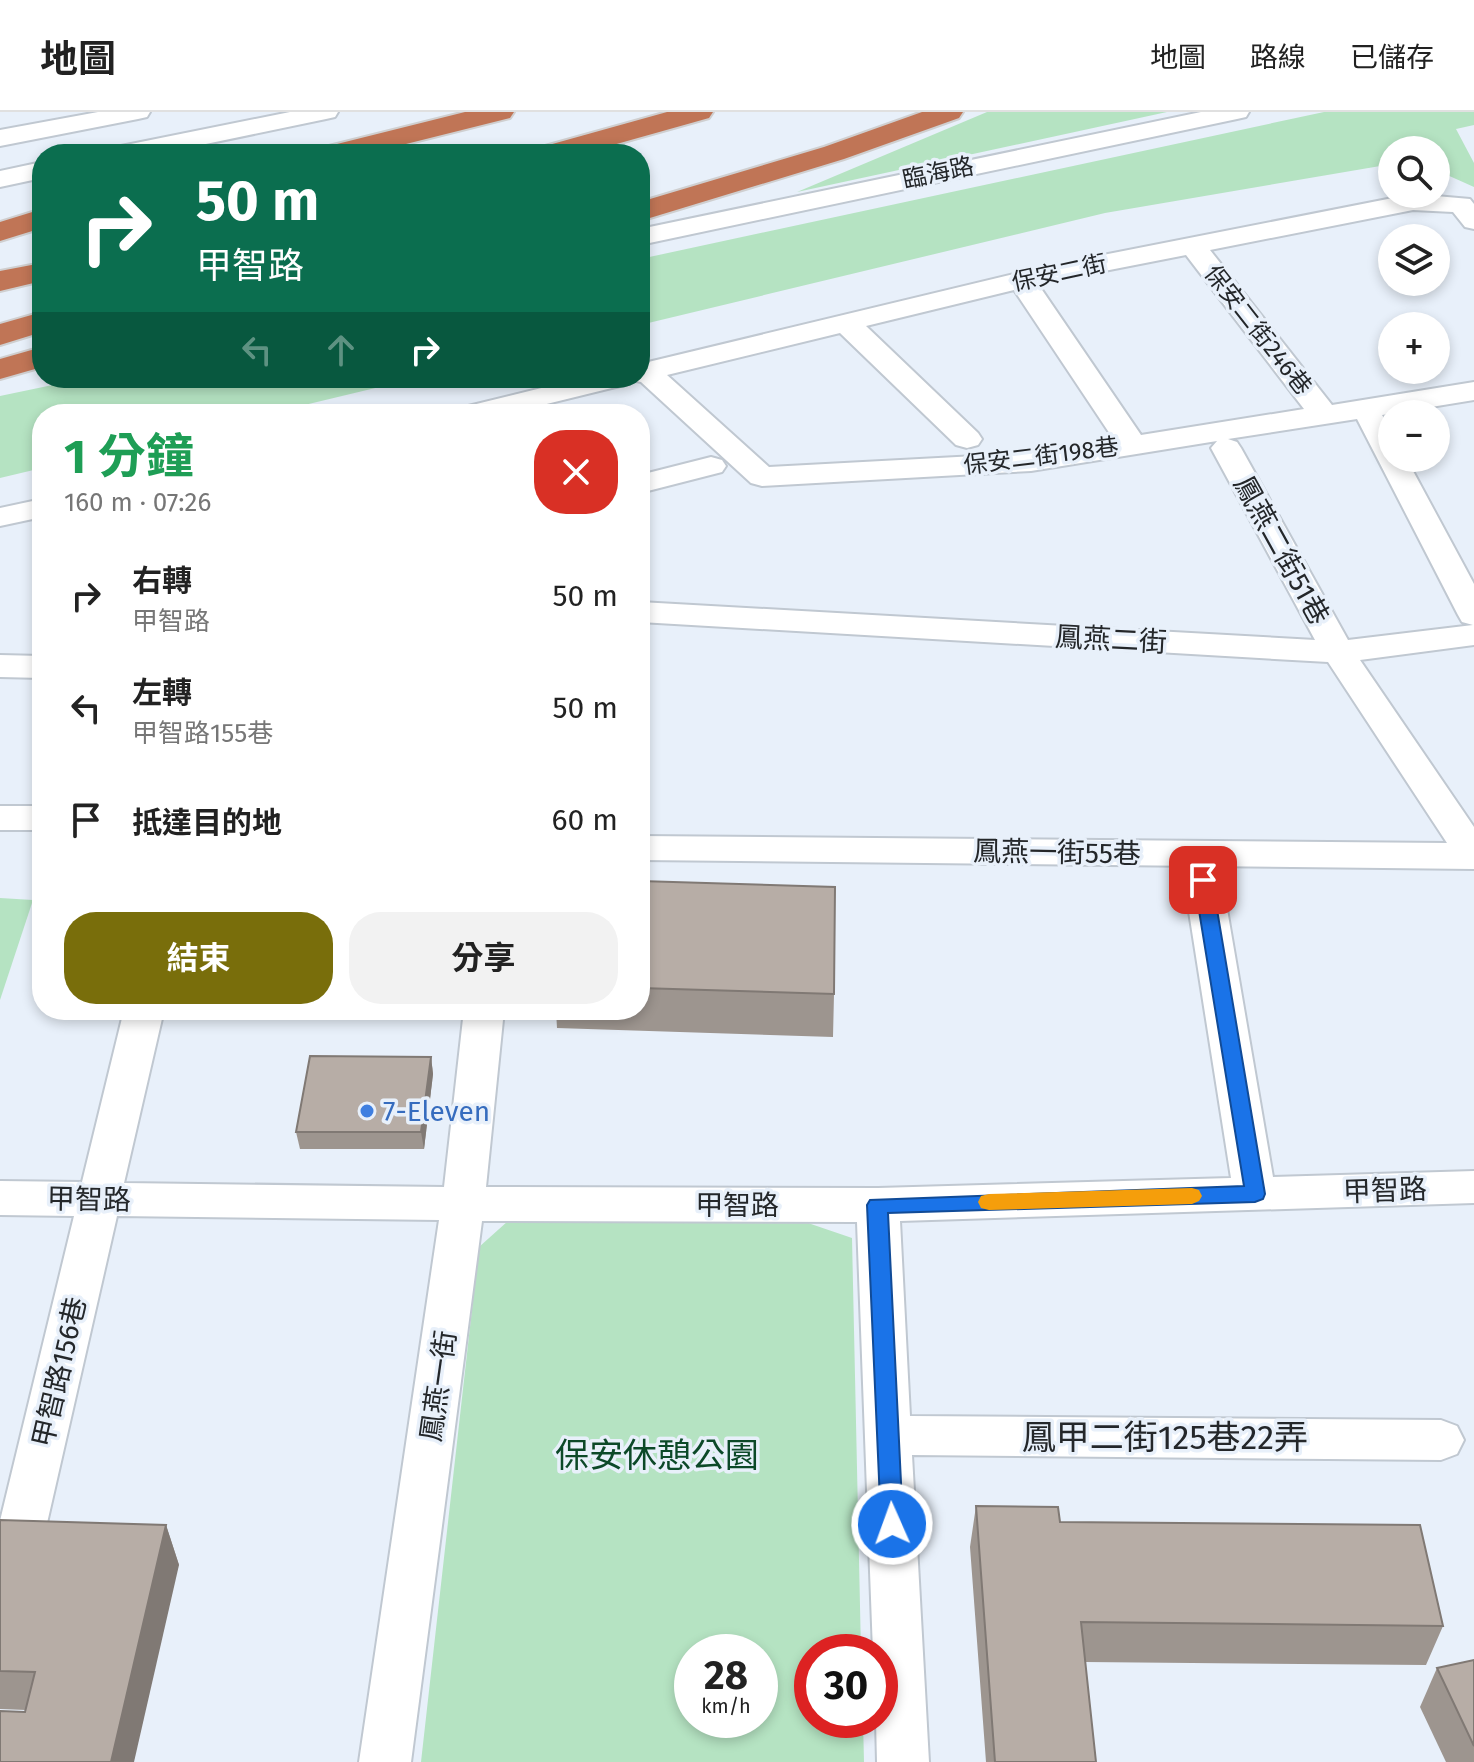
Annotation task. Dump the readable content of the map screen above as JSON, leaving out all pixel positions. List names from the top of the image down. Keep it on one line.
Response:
{"streets":{"street":["臨海路","保安二街","保安二街246巷","保安二街198巷","鳳燕二街51巷","鳳燕二街","鳳燕一街55巷","甲智路","甲智路156巷","鳳燕一街","鳳甲二街125巷22弄"]},"crossings":[["保安二街","保安二街246巷"],["保安二街246巷","保安二街198巷"],["鳳燕二街51巷","鳳燕二街"],["甲智路","甲智路156巷"],["甲智路","鳳燕一街"]],"parks":["保安休憩公園"],"places":["7-Eleven"],"page":{"header":"地圖","nav":["地圖","路線","已儲存"],"map_buttons":["+","−"],"turn":["50 m","甲智路"],"heading":["1 分鐘","160 m · 07:26"],"list":[{"name":"右轉","note":"甲智路","value":"50 m"},{"name":"左轉","note":"甲智路155巷","value":"50 m"},{"name":"抵達目的地","value":"60 m"}],"buttons":["結束","分享"],"speed":"28 km/h","limit":"30"}}
